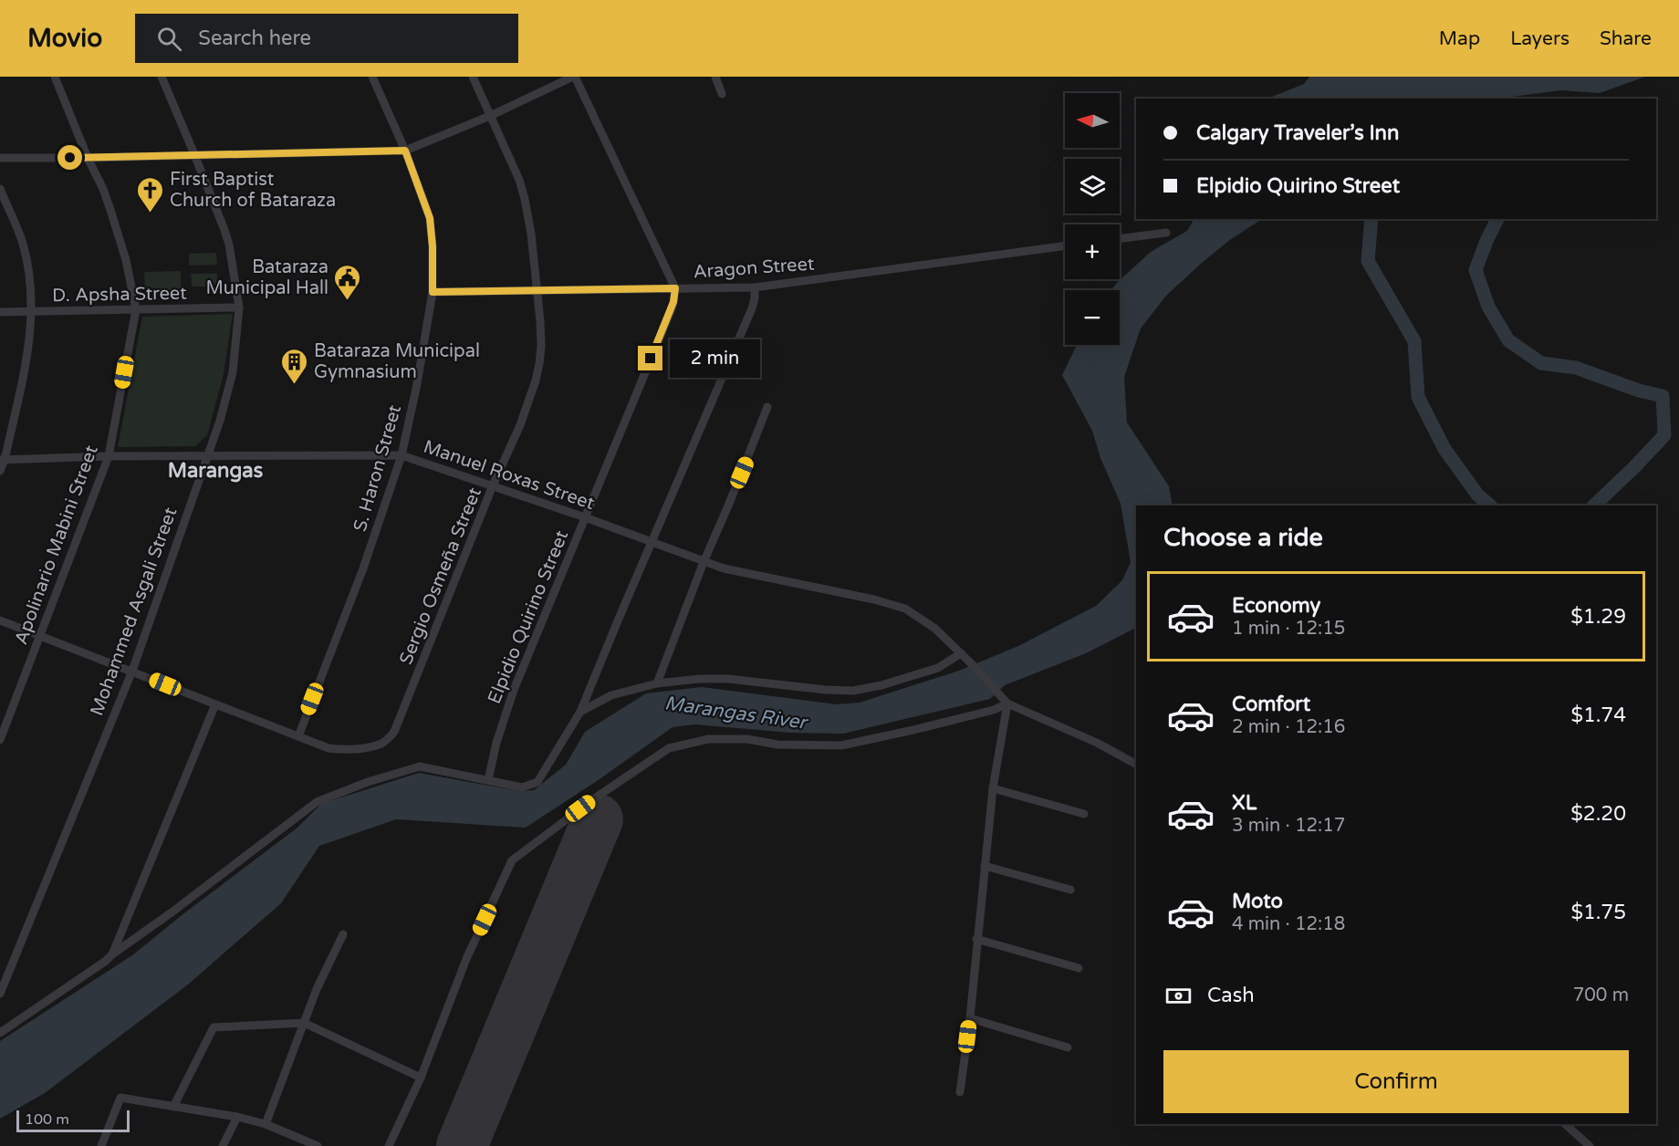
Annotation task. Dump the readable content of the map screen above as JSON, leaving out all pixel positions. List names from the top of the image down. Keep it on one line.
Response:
{"streets":{"street":["Aragon Street","D. Apsha Street","S. Haron Street","Manuel Roxas Street","Apolinario Mabini Street","Sergio Osmeña Street","Mohammed Asgali Street","Elpidio Quirino Street"]},"crossings":[["Aragon Street","S. Haron Street"],["Aragon Street","Sergio Osmeña Street"],["Aragon Street","Elpidio Quirino Street"],["D. Apsha Street","Apolinario Mabini Street"],["D. Apsha Street","Mohammed Asgali Street"],["S. Haron Street","Manuel Roxas Street"],["S. Haron Street","Sergio Osmeña Street"],["Manuel Roxas Street","Apolinario Mabini Street"],["Manuel Roxas Street","Sergio Osmeña Street"],["Manuel Roxas Street","Mohammed Asgali Street"],["Manuel Roxas Street","Elpidio Quirino Street"]],"districts":["Marangas"],"water":["Marangas River"],"places":{"church":["First Baptist Church of Bataraza"],"public building":["Bataraza Municipal Hall"],"building":["Bataraza Municipal Gymnasium"]},"scale_bar":"100 m","north":"left","page":{"header":"Movio","search":"Search here","nav":["Map","Layers","Share"],"map_buttons":["+","−"],"banner":["Calgary Traveler’s Inn","Elpidio Quirino Street"],"bubble":"2 min","heading":"Choose a ride","list":[{"name":"Economy","note":"1 min · 12:15","value":"$1.29"},{"name":"Comfort","note":"2 min · 12:16","value":"$1.74"},{"name":"XL","note":"3 min · 12:17","value":"$2.20"},{"name":"Moto","note":"4 min · 12:18","value":"$1.75"}],"pay":["Cash","700 m"],"buttons":"Confirm","scale":"100 m"}}
